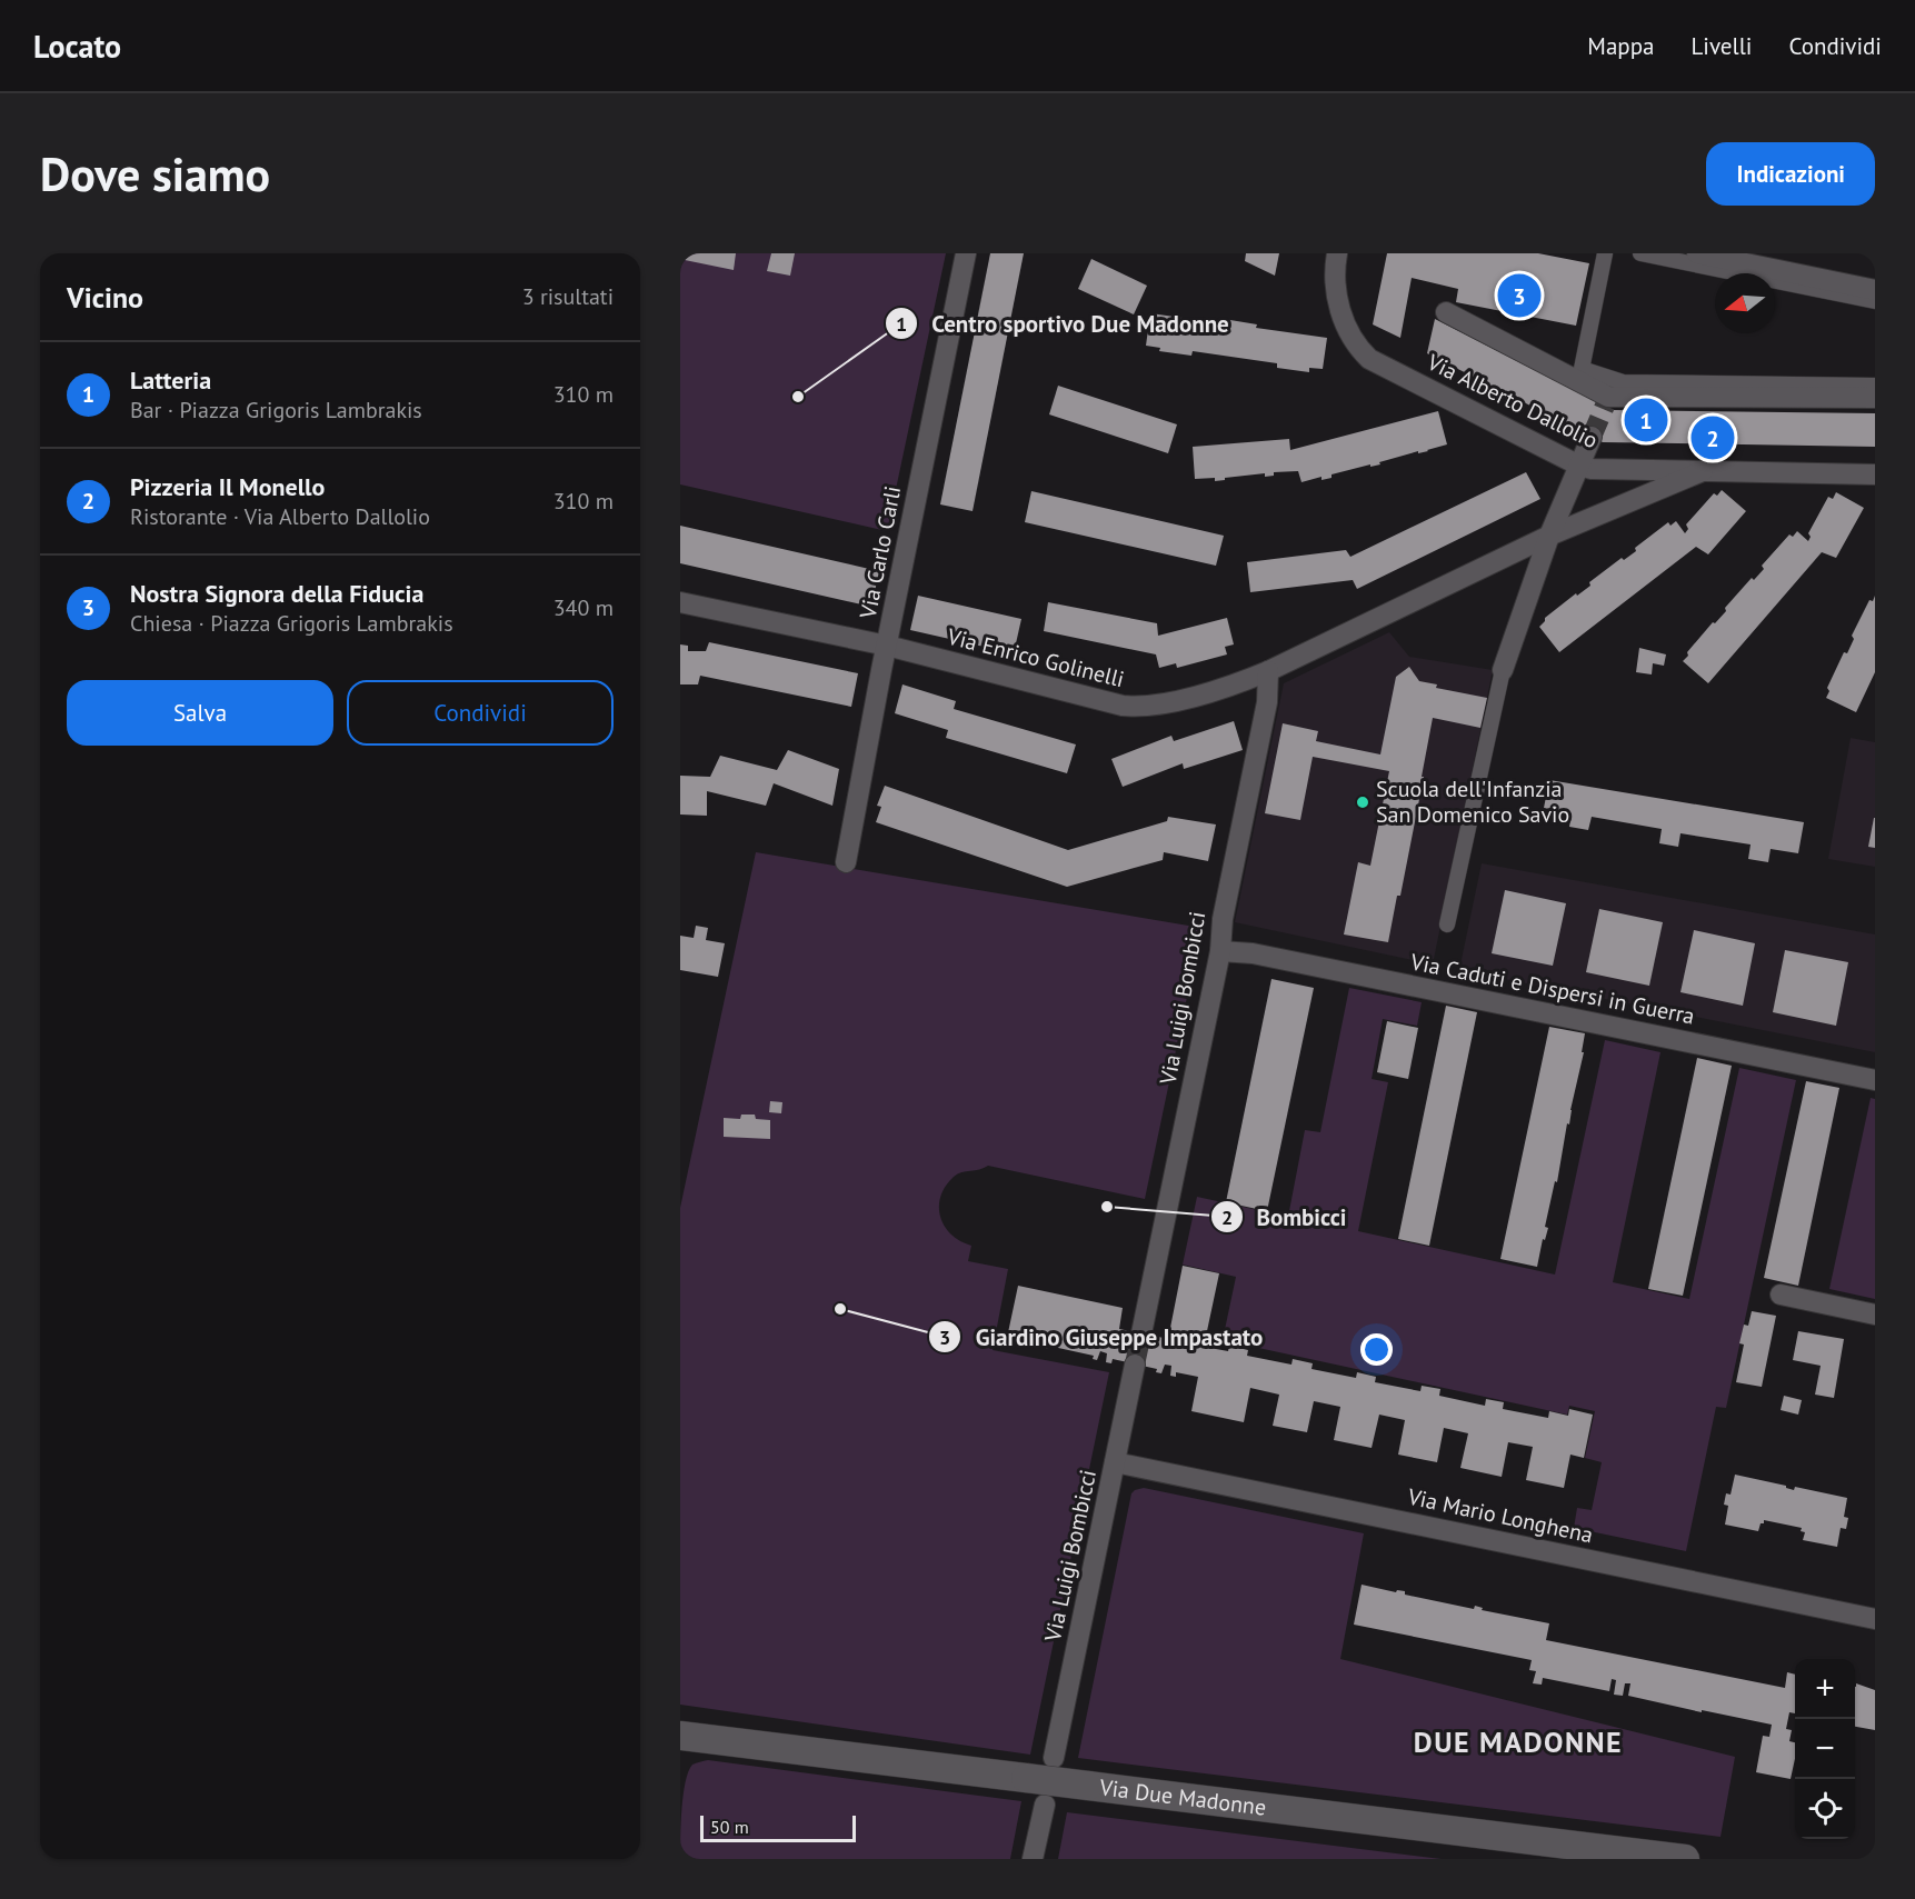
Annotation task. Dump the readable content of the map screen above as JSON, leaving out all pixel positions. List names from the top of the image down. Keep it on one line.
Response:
{"streets":{"main road":["Via Due Madonne"],"street":["Via Alberto Dallolio","Via Carlo Carli","Via Enrico Golinelli","Via Caduti e Dispersi in Guerra","Via Luigi Bombicci","Via Mario Longhena"]},"crossings":[["Via Alberto Dallolio","Via Enrico Golinelli"],["Via Carlo Carli","Via Enrico Golinelli"],["Via Enrico Golinelli","Via Luigi Bombicci"],["Via Caduti e Dispersi in Guerra","Via Luigi Bombicci"],["Via Luigi Bombicci","Via Mario Longhena"]],"districts":["DUE MADONNE"],"places":["Centro sportivo Due Madonne","Scuola dell'Infanzia San Domenico Savio","Bombicci","Giardino Giuseppe Impastato"],"scale_bar":"50 m","north":"left","page":{"header":"Locato","nav":["Mappa","Livelli","Condividi"],"buttons":["Indicazioni",["Salva","Condividi"]],"title":"Dove siamo","heading":["Vicino","3 risultati"],"pins":["3","1","2"],"list":[{"mark":"1","name":"Latteria","note":"Bar · Piazza Grigoris Lambrakis","value":"310 m"},{"mark":"2","name":"Pizzeria Il Monello","note":"Ristorante · Via Alberto Dallolio","value":"310 m"},{"mark":"3","name":"Nostra Signora della Fiducia","note":"Chiesa · Piazza Grigoris Lambrakis","value":"340 m"}],"map_buttons":["+","−"],"scale":"50 m"}}
